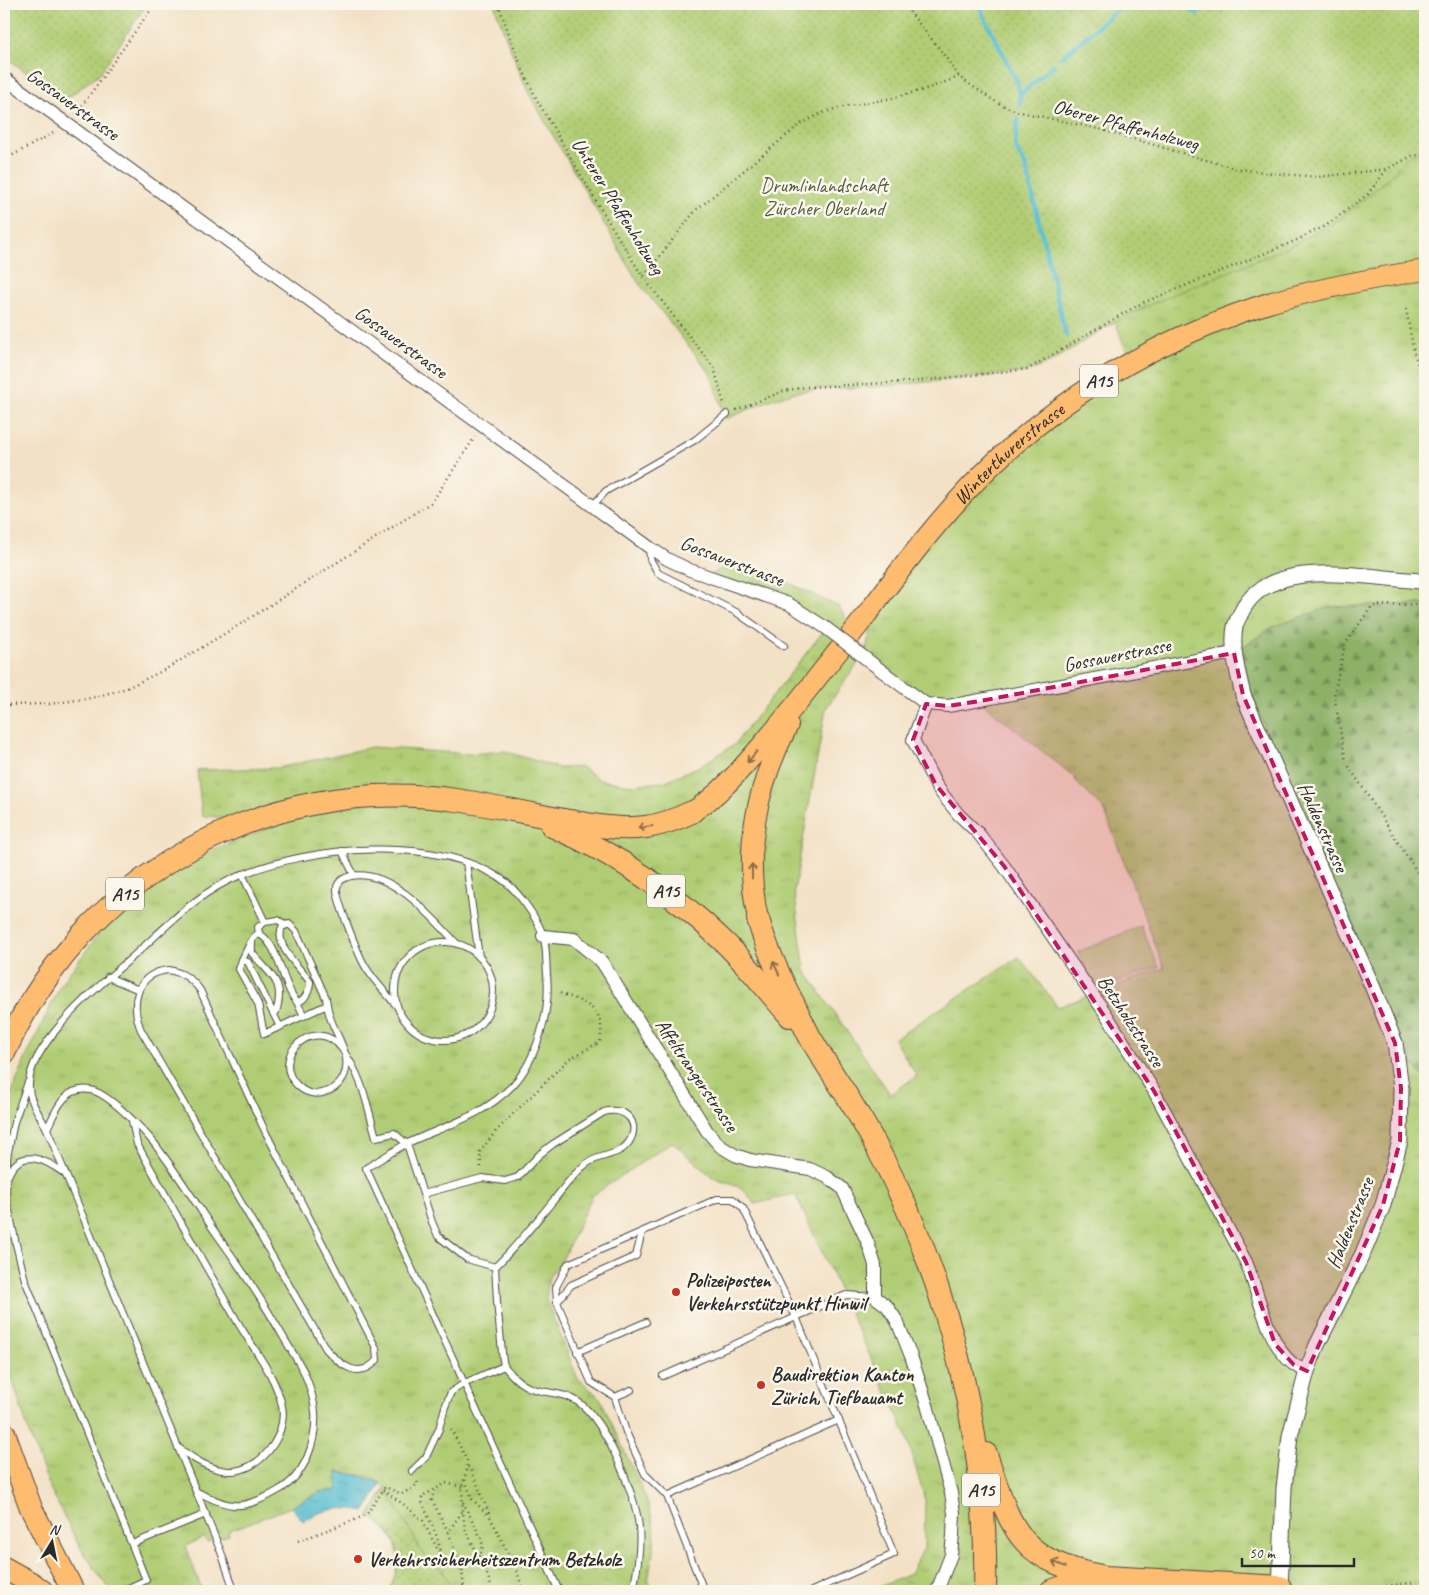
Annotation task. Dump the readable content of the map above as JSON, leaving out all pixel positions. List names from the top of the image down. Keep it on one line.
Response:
{"streets":{"highway":["A15","Winterthurerstrasse"],"street":["Gossauerstrasse","Haldenstrasse","Betzholzstrasse","Affeltrangerstrasse"],"path":["Oberer Pfaffenholzweg","Unterer Pfaffenholzweg"]},"crossings":[["Gossauerstrasse","Haldenstrasse"],["Gossauerstrasse","Betzholzstrasse"],["A15","Winterthurerstrasse"],["Haldenstrasse","Betzholzstrasse"]],"parks":["Drumlinlandschaft Zürcher Oberland"],"places":["Polizeiposten Verkehrsstützpunkt Hinwil","Baudirektion Kanton Zürich, Tiefbauamt","Verkehrssicherheitszentrum Betzholz"],"scale_bar":"50 m","north":"top"}
